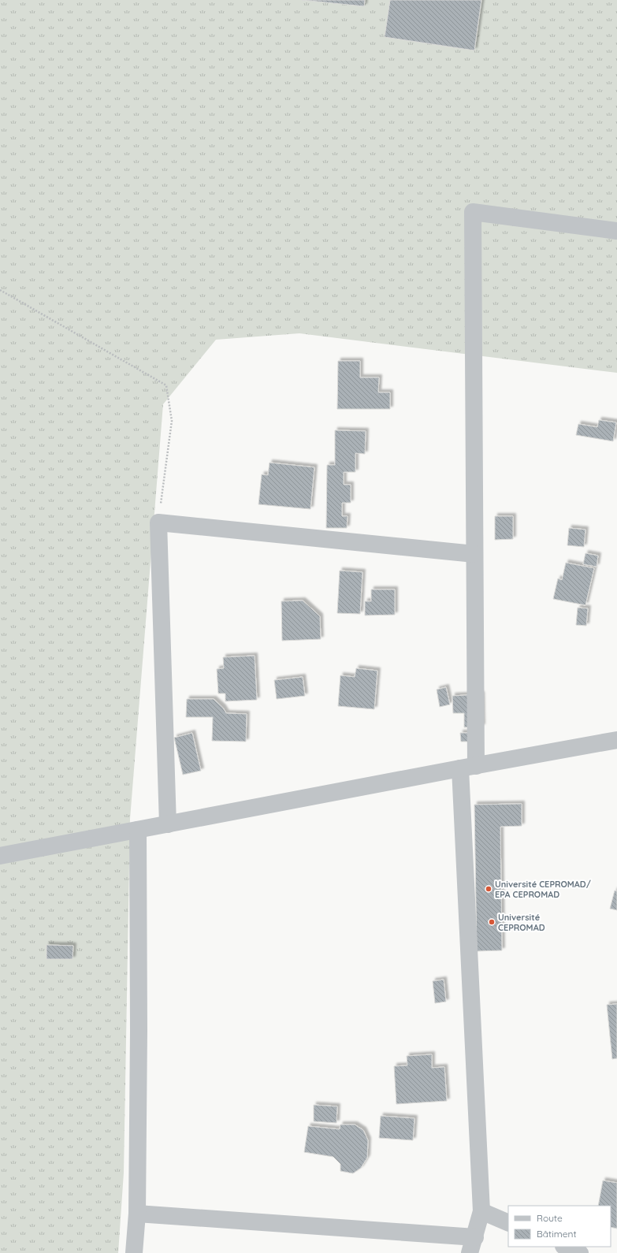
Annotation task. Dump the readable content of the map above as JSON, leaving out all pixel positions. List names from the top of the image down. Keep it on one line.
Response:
{"places":["Université CEPROMAD/ EPA CEPROMAD","Université CEPROMAD"],"legend":["Route","Bâtiment"]}
